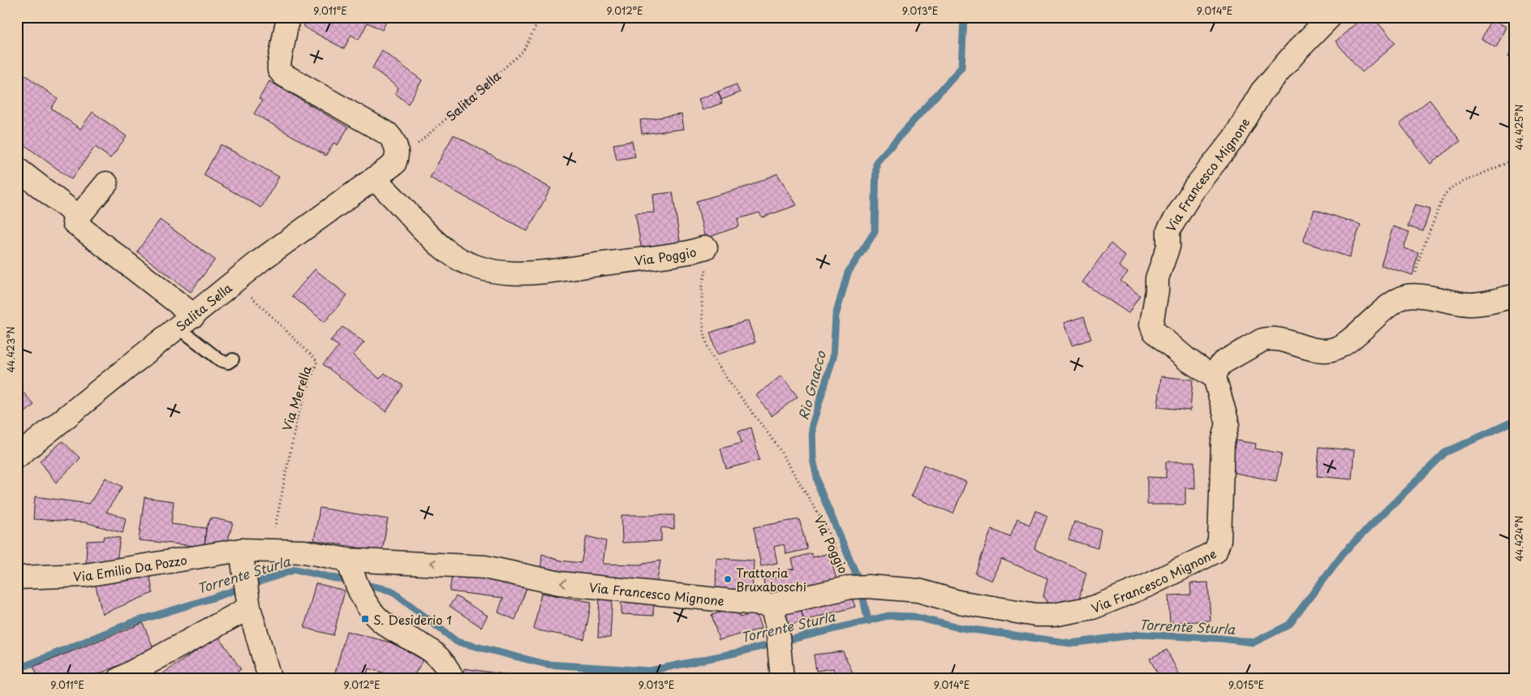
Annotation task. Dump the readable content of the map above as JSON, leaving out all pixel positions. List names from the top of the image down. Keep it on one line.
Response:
{"streets":{"street":["Salita Sella","Via Francesco Mignone","Via Poggio","Via Emilio Da Pozzo"],"path":["Via Merella"]},"crossings":[["Salita Sella","Via Poggio"],["Via Francesco Mignone","Via Poggio"],["Via Francesco Mignone","Via Emilio Da Pozzo"]],"water":["Rio Gnacco","Torrente Sturla"],"places":{"other":["Trattoria Bruxaboschi"],"transit":["S. Desiderio 1"]},"coordinates":["9.011°E","9.012°E","9.013°E","9.014°E","44.425°N","44.423°N","44.424°N","9.015°E"]}
